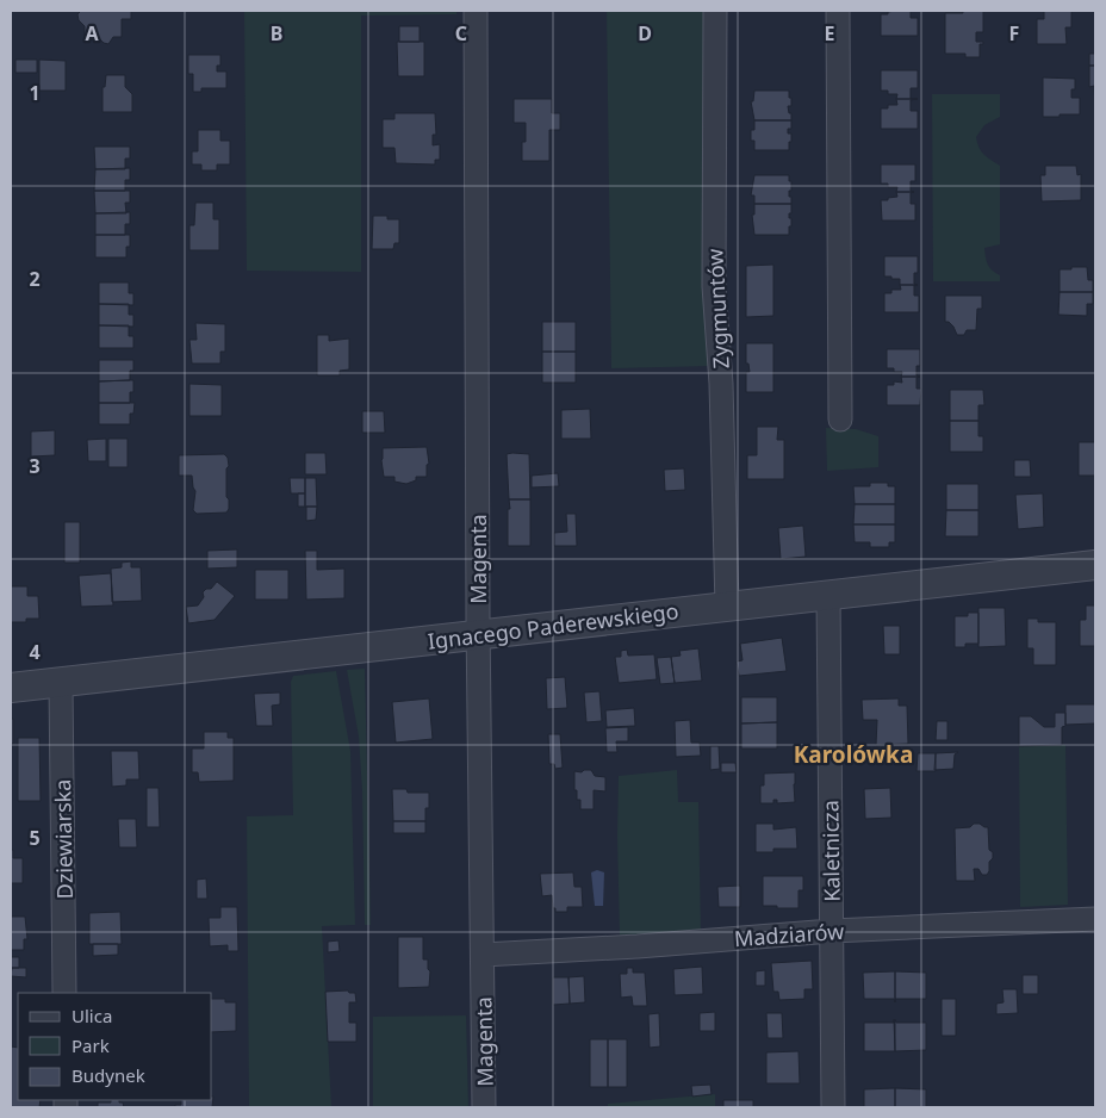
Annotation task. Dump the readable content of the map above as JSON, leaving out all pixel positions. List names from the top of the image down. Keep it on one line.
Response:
{"streets":{"street":["Zygmuntów","Magenta","Ignacego Paderewskiego","Dziewiarska","Kaletnicza","Madziarów"]},"crossings":[["Zygmuntów","Ignacego Paderewskiego"],["Magenta","Ignacego Paderewskiego"],["Magenta","Madziarów"],["Ignacego Paderewskiego","Dziewiarska"],["Ignacego Paderewskiego","Kaletnicza"],["Kaletnicza","Madziarów"]],"districts":["Karolówka"],"legend":["Ulica","Park","Budynek"],"grid":{"columns":["A","B","C","D","E","F"],"rows":["1","2","3","4","5"]}}
